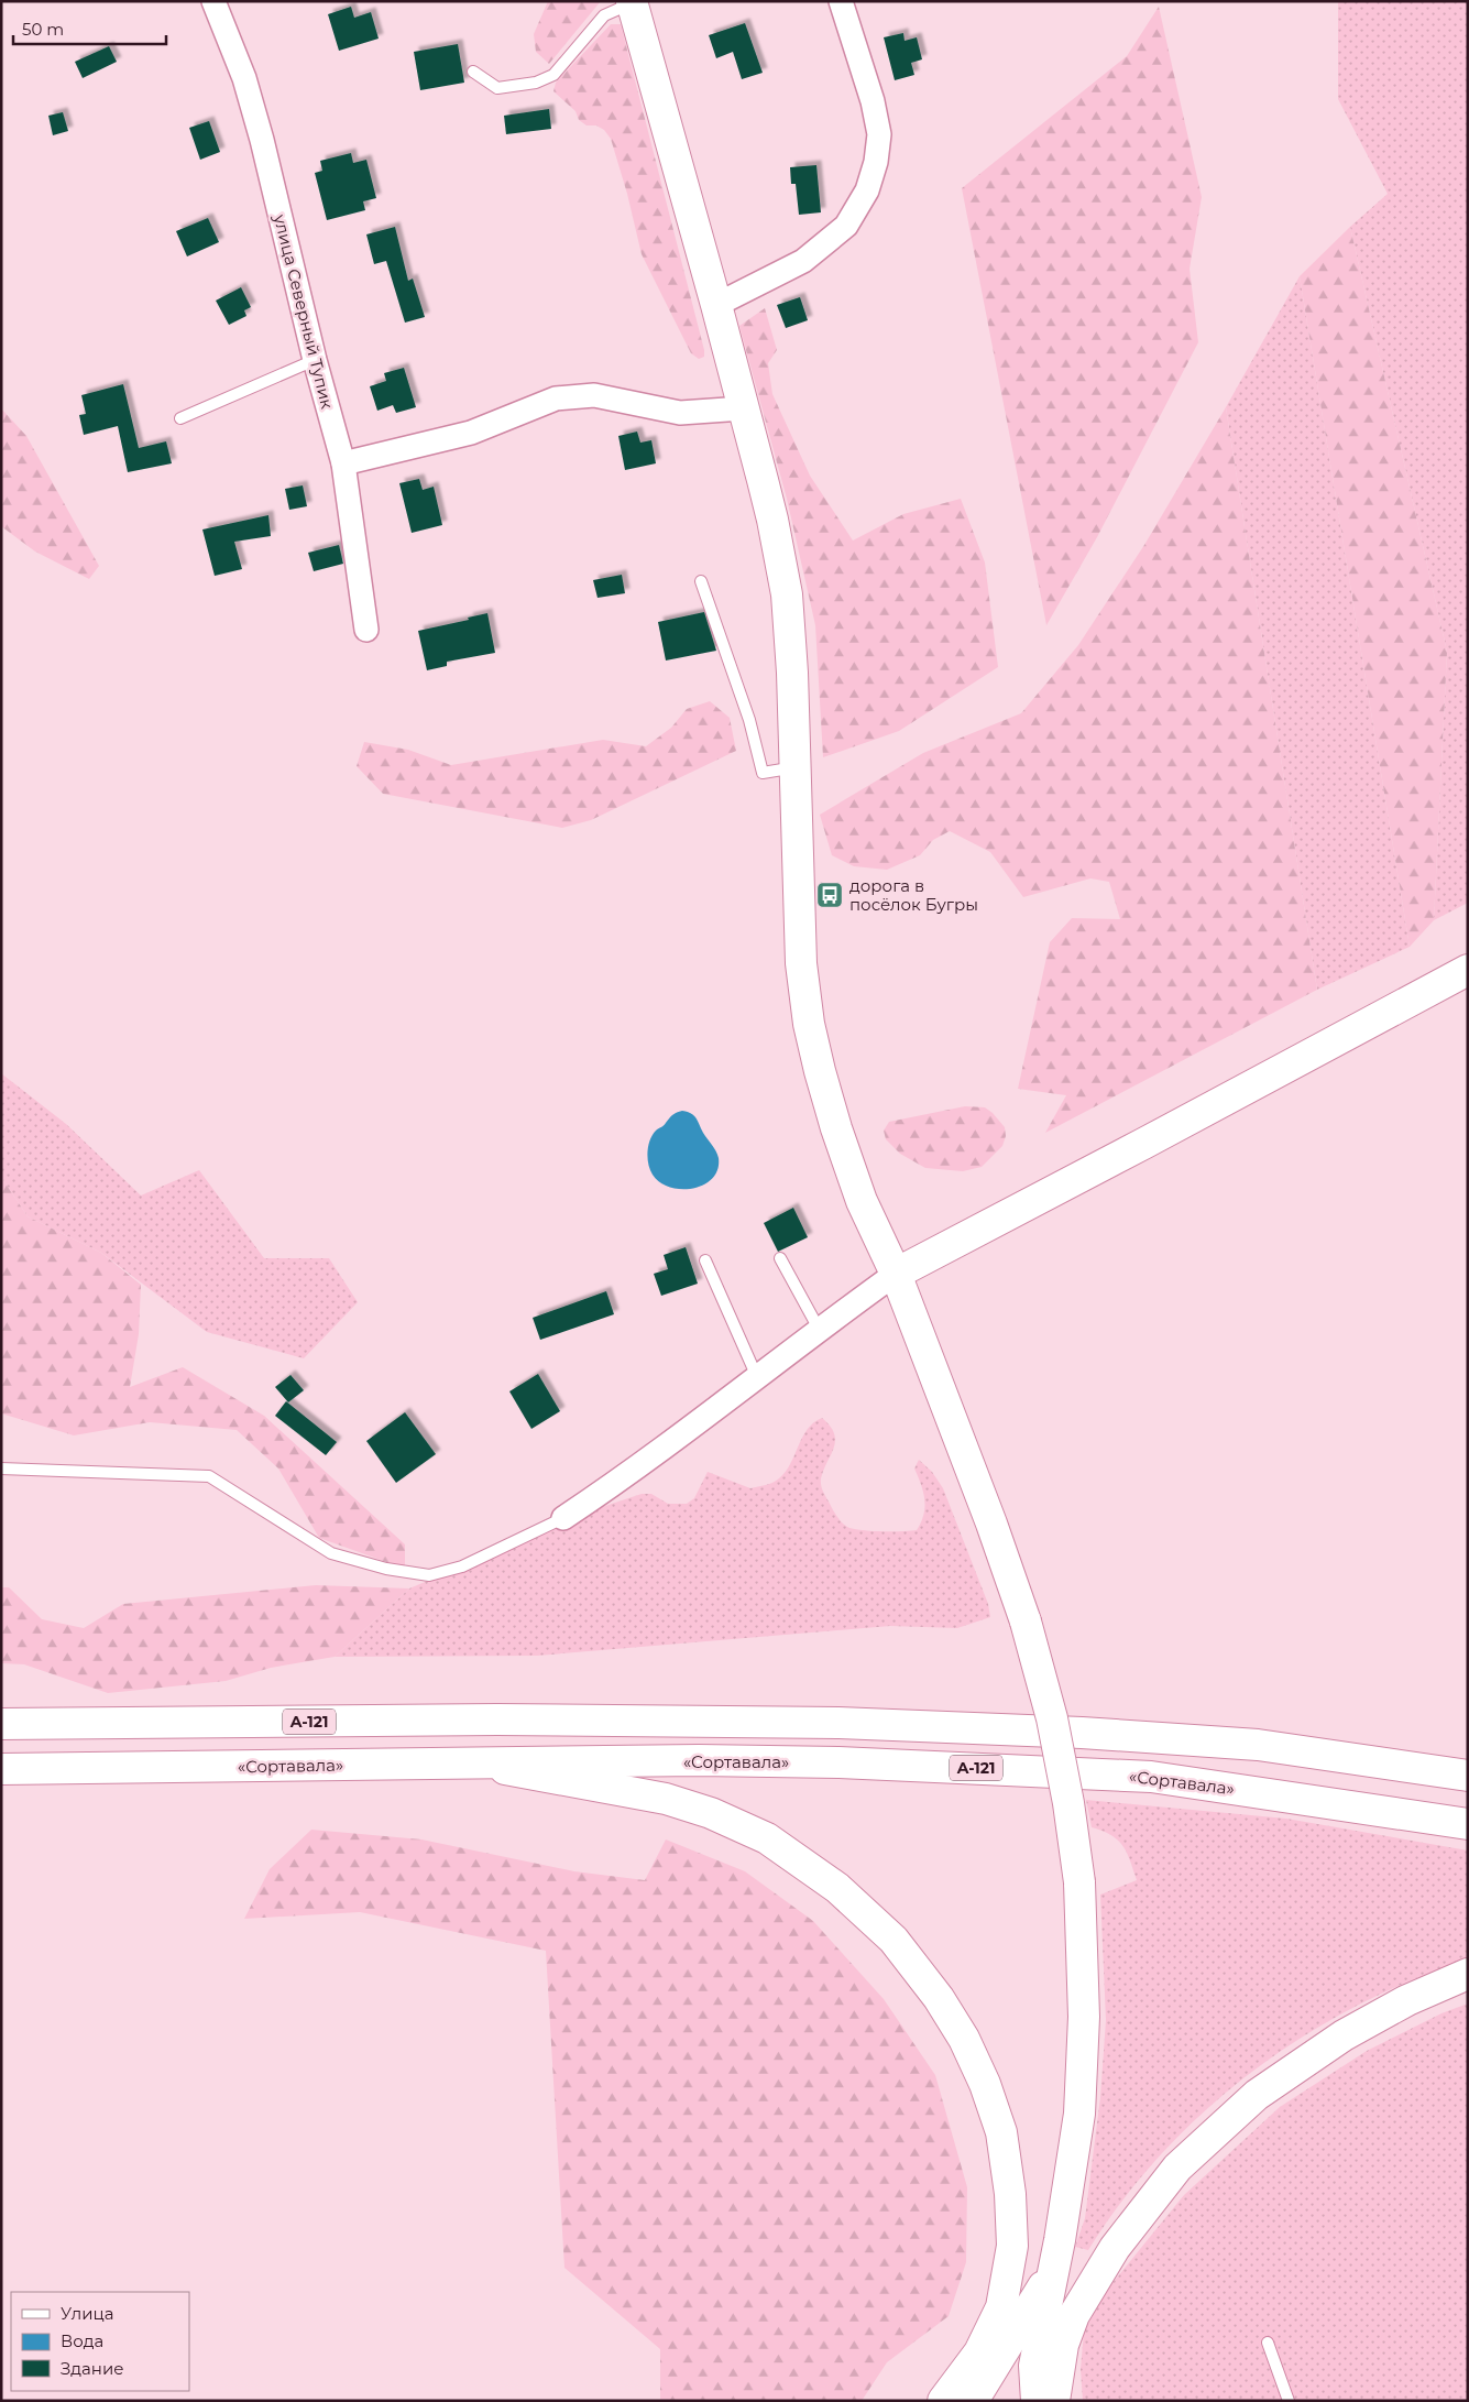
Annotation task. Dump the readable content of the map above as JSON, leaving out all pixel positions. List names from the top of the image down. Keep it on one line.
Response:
{"streets":{"main road":["А-121","«Сортавала»"],"street":["улица Северный Тупик"]},"places":{"bus stop":["дорога в посёлок Бугры"]},"legend":["Улица","Вода","Здание"],"scale_bar":"50 m"}
